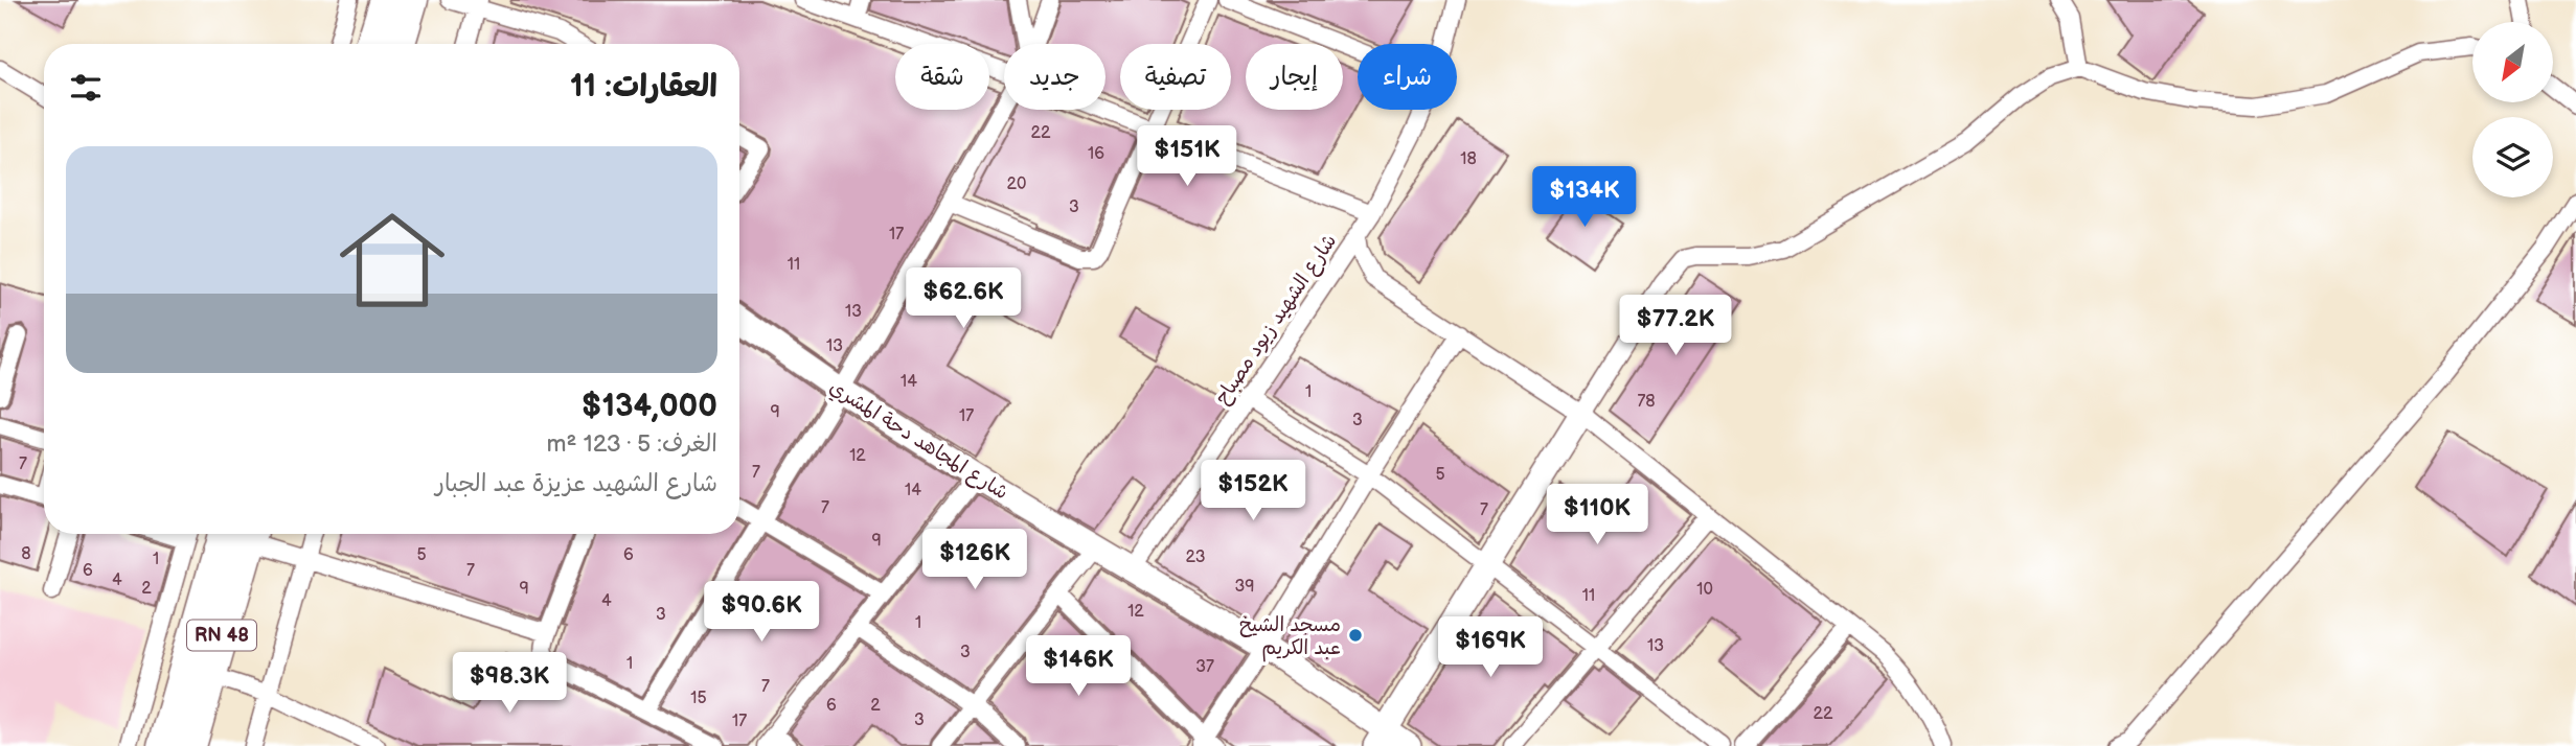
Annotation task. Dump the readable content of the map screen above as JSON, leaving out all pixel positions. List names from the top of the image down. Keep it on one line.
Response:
{"streets":{"highway":["RN 48"],"street":["شارع الشهيد زيود مصباح","شارع المجاهد دحة المشري"]},"crossings":[["شارع الشهيد زيود مصباح","شارع المجاهد دحة المشري"]],"places":["مسجد الشيخ عبد الكريم"],"house_numbers":["22","16","18","20","3","17","11","13","13","14","1","78","9","17","3","12","7","7","5","14","7","7","9","8","5","6","23","1","6","7","4","39","2","9","10","11","4","12","3","1","13","3","1","37","7","15","6","2","22","3","17"],"north":"bottom left","page":{"chip":["شراء","إيجار","تصفية","جديد","شقة"],"heading":"العقارات: 11","price":["$151K","$134K","$62.6K","$77.2K","$152K","$110K","$126K","$90.6K","$169K","$146K","$98.3K"],"list":[{"name":"$134,000","note":"الغرف: 5 · 123 m² · شارع الشهيد عزيزة عبد الجبار"}]}}
